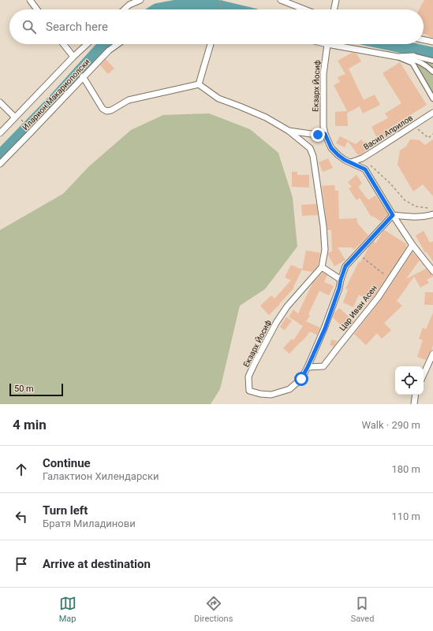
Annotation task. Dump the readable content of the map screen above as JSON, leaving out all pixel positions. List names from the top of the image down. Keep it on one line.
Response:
{"streets":{"street":["Екзарх Йосиф","Иларион Макариополски","Васил Априлов","Цар Иван Асен"]},"crossings":[["Екзарх Йосиф","Васил Априлов"],["Екзарх Йосиф","Цар Иван Асен"]],"scale_bar":"50 m","page":{"search":"Search here","scale":"50 m","heading":["4 min","Walk · 290 m"],"list":[["Continue","Галактион Хилендарски","180 m"],["Turn left","Братя Миладинови","110 m"],"Arrive at destination"],"nav":["Map","Directions","Saved"]}}
